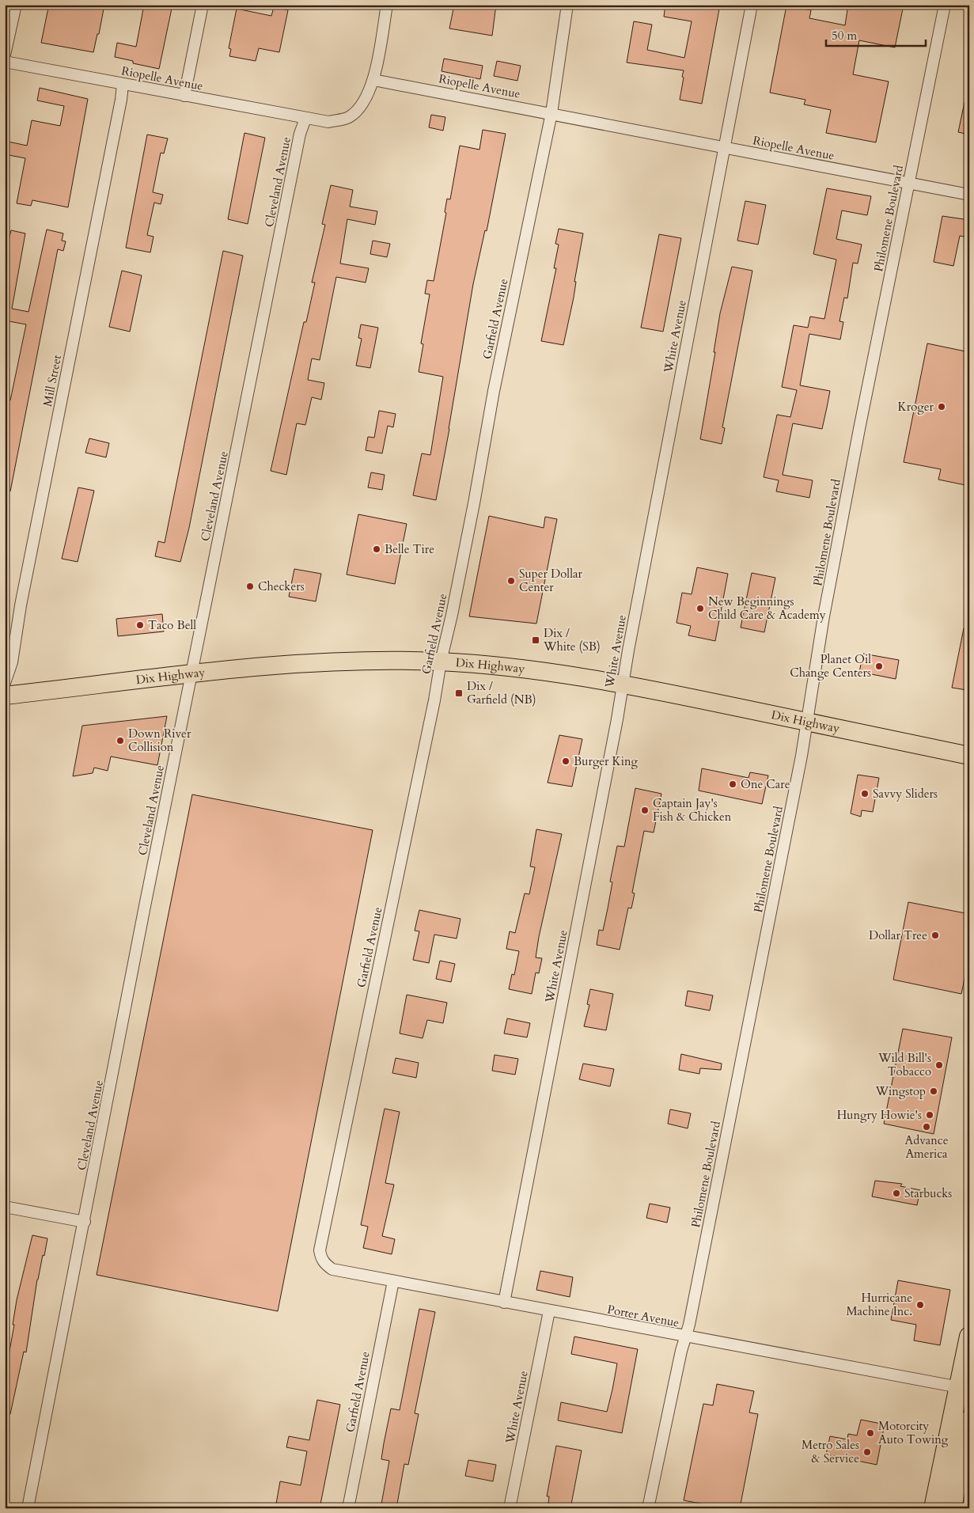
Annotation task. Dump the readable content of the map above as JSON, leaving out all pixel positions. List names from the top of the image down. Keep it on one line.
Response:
{"streets":{"main road":["Dix Highway"],"street":["Riopelle Avenue","Cleveland Avenue","Philomene Boulevard","Garfield Avenue","White Avenue","Mill Street","Porter Avenue"]},"crossings":[["Riopelle Avenue","Cleveland Avenue"],["Riopelle Avenue","Philomene Boulevard"],["Riopelle Avenue","Garfield Avenue"],["Riopelle Avenue","White Avenue"],["Riopelle Avenue","Mill Street"],["Cleveland Avenue","Dix Highway"],["Philomene Boulevard","Dix Highway"],["Philomene Boulevard","Porter Avenue"],["Garfield Avenue","Dix Highway"],["Garfield Avenue","Porter Avenue"],["White Avenue","Dix Highway"],["White Avenue","Porter Avenue"]],"places":{"other":["Kroger","Belle Tire","Super Dollar Center","Checkers","New Beginnings Child Care & Academy","Taco Bell","Planet Oil Change Centers","Down River Collision","Burger King","One Care","Savvy Sliders","Captain Jay's Fish & Chicken","Dollar Tree","Wild Bill's Tobacco","Wingstop","Hungry Howie's","Advance America","Starbucks","Hurricane Machine Inc.","Motorcity Auto Towing","Metro Sales & Service"],"transit":["Dix / White (SB)","Dix / Garfield (NB)"]},"scale_bar":"50 m"}
